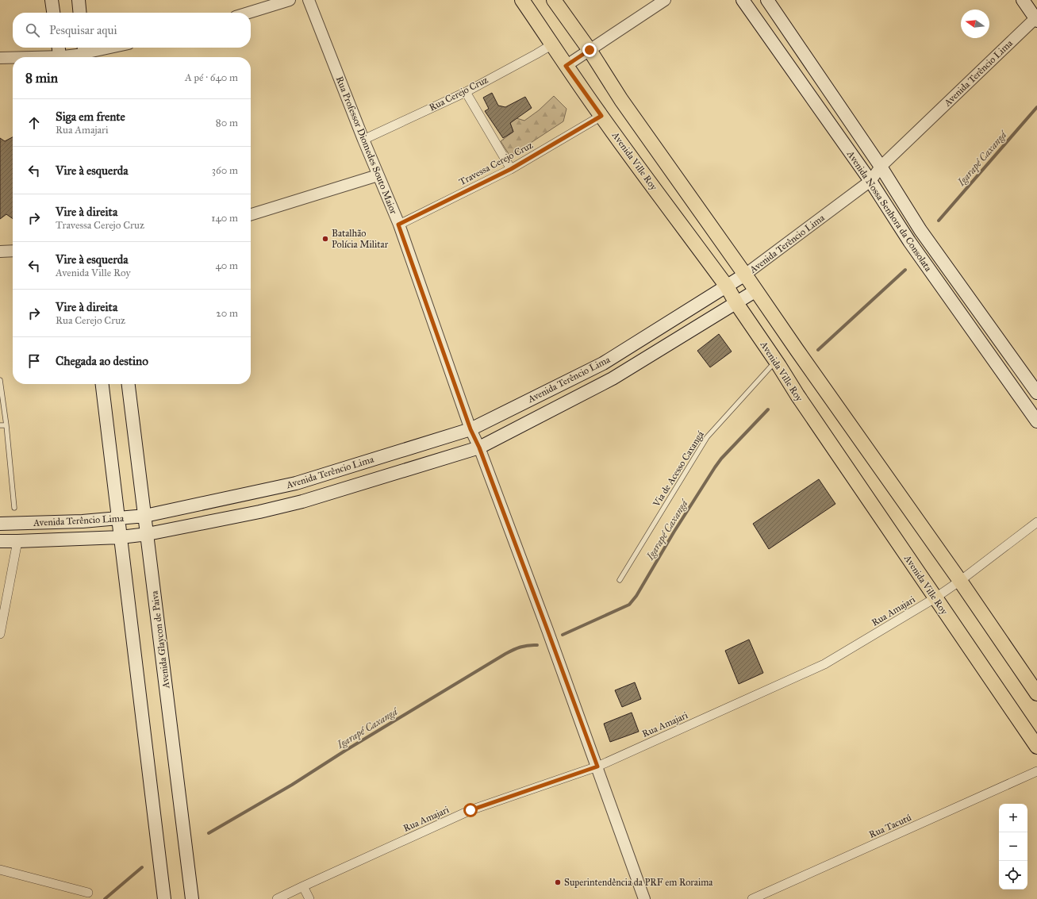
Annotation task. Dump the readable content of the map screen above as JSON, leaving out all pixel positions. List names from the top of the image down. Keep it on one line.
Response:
{"streets":{"main road":["Avenida Terêncio Lima","Avenida Ville Roy","Avenida Nossa Senhora da Consolata","Avenida Glaycon de Paiva"],"street":["Rua Cerejo Cruz","Rua Professor Diomedes Souto Maior","Travessa Cerejo Cruz","Rua Amajari","Rua Tacutú"],"lane":["Via de Acesso Caxangá"]},"crossings":[["Avenida Terêncio Lima","Rua Professor Diomedes Souto Maior"],["Avenida Terêncio Lima","Avenida Ville Roy"],["Avenida Terêncio Lima","Avenida Nossa Senhora da Consolata"],["Avenida Terêncio Lima","Avenida Glaycon de Paiva"],["Rua Cerejo Cruz","Rua Professor Diomedes Souto Maior"],["Rua Cerejo Cruz","Avenida Ville Roy"],["Rua Professor Diomedes Souto Maior","Travessa Cerejo Cruz"],["Rua Professor Diomedes Souto Maior","Rua Amajari"],["Avenida Ville Roy","Travessa Cerejo Cruz"],["Avenida Ville Roy","Via de Acesso Caxangá"],["Avenida Ville Roy","Rua Amajari"]],"water":["Igarapé Caxangá"],"places":["Batalhão Polícia Militar","Superintendência da PRF em Roraima"],"north":"left","page":{"search":"Pesquisar aqui","heading":["8 min","A pé · 640 m"],"list":[["Siga em frente","Rua Amajari","80 m"],["Vire à esquerda","360 m"],["Vire à direita","Travessa Cerejo Cruz","140 m"],["Vire à esquerda","Avenida Ville Roy","40 m"],["Vire à direita","Rua Cerejo Cruz","20 m"],"Chegada ao destino"],"map_buttons":["+","−"]}}
